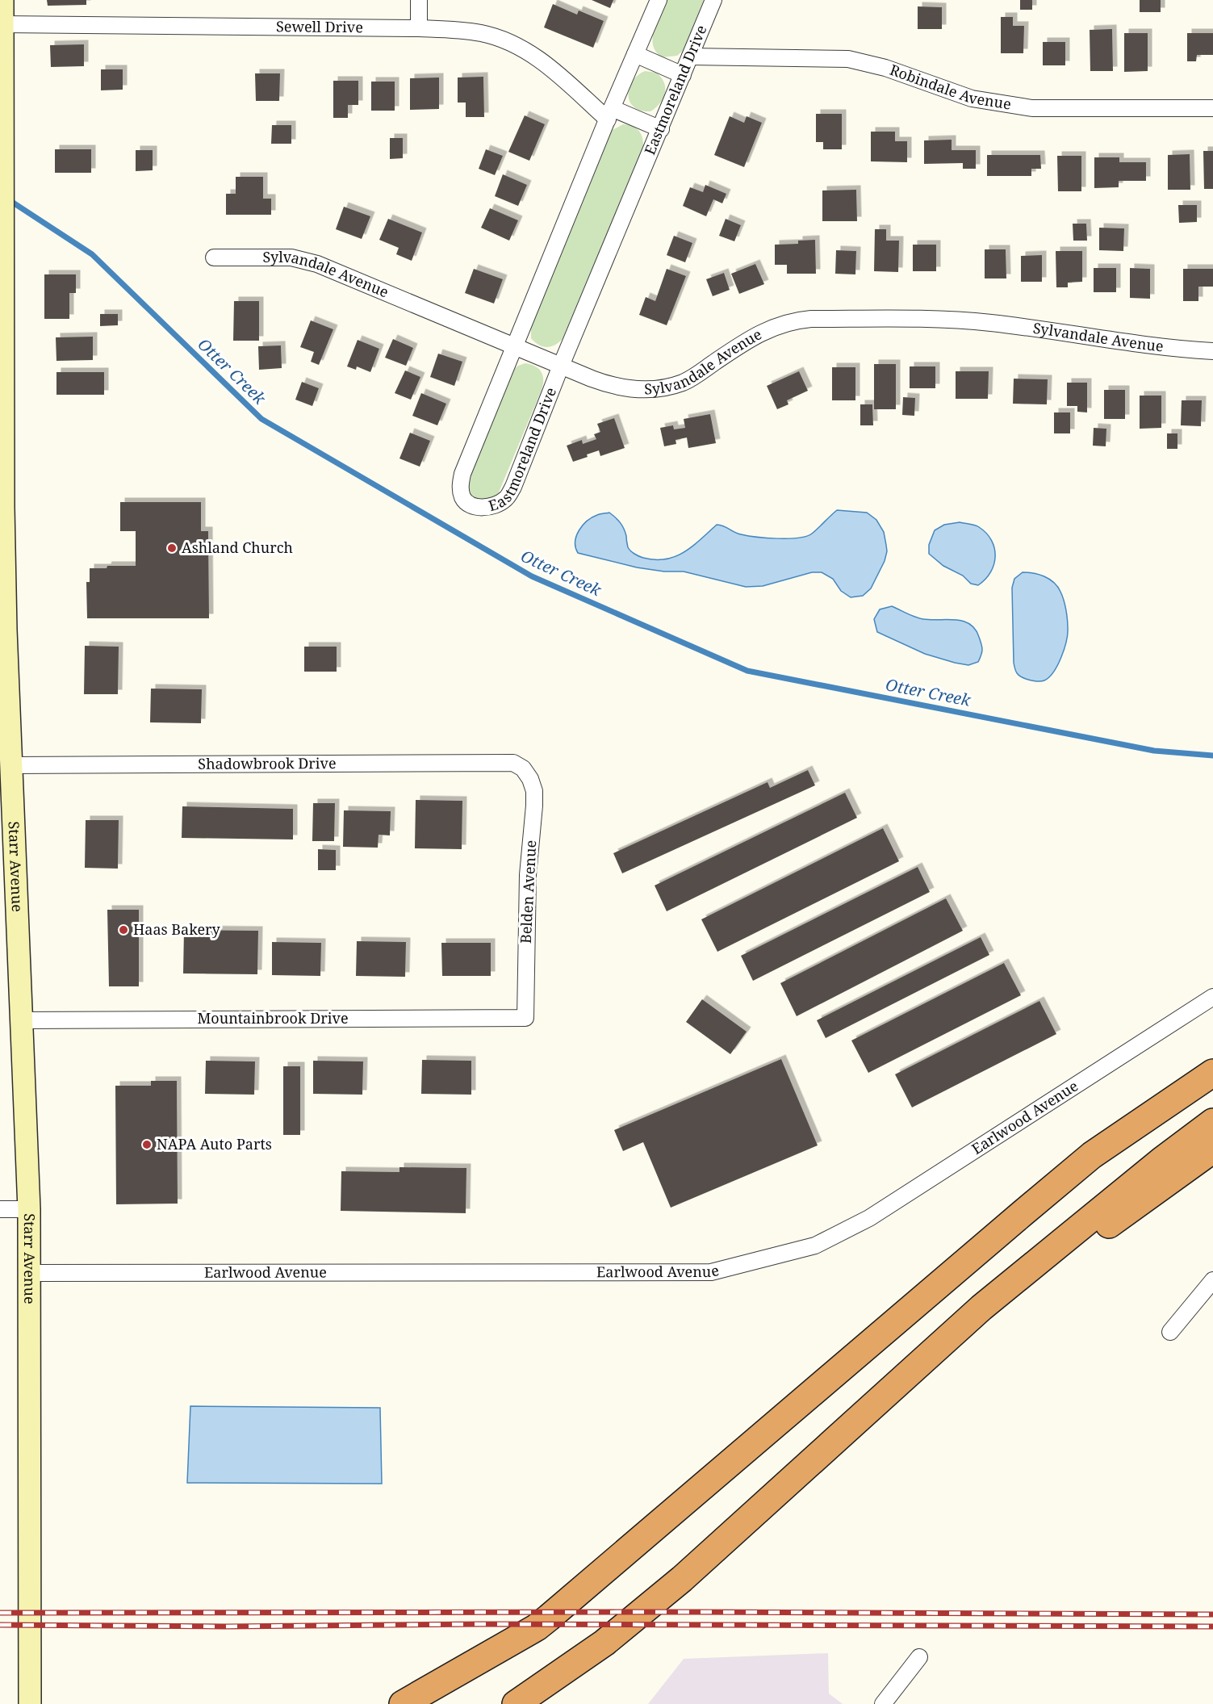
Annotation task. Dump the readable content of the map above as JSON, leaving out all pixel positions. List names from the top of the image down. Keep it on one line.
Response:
{"streets":{"main road":["Starr Avenue"],"street":["Sewell Drive","Robindale Avenue","Eastmoreland Drive","Sylvandale Avenue","Shadowbrook Drive","Belden Avenue","Mountainbrook Drive","Earlwood Avenue"]},"crossings":[["Sewell Drive","Eastmoreland Drive"],["Sewell Drive","Starr Avenue"],["Robindale Avenue","Eastmoreland Drive"],["Eastmoreland Drive","Sylvandale Avenue"],["Shadowbrook Drive","Starr Avenue"],["Shadowbrook Drive","Belden Avenue"],["Starr Avenue","Mountainbrook Drive"],["Starr Avenue","Earlwood Avenue"],["Belden Avenue","Mountainbrook Drive"]],"water":["Otter Creek"],"places":["Ashland Church","Haas Bakery","NAPA Auto Parts"]}
